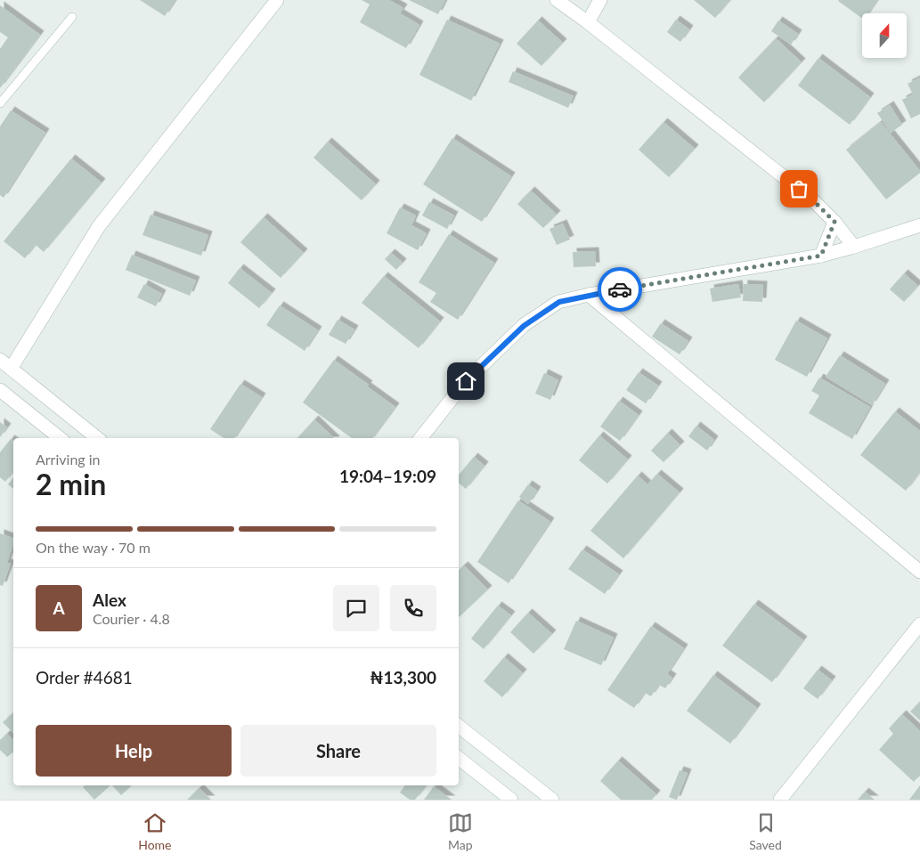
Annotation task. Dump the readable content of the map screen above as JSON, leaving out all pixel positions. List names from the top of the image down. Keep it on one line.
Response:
{"north":"top","page":{"heading":["2 min","Arriving in","19:04–19:09"],"panel":["Alex","Courier · 4.8","Order #4681","₦13,300"],"bar":"On the way · 70 m","round":"A","buttons":["Help","Share"],"tabs":["Home","Map","Saved"]}}
